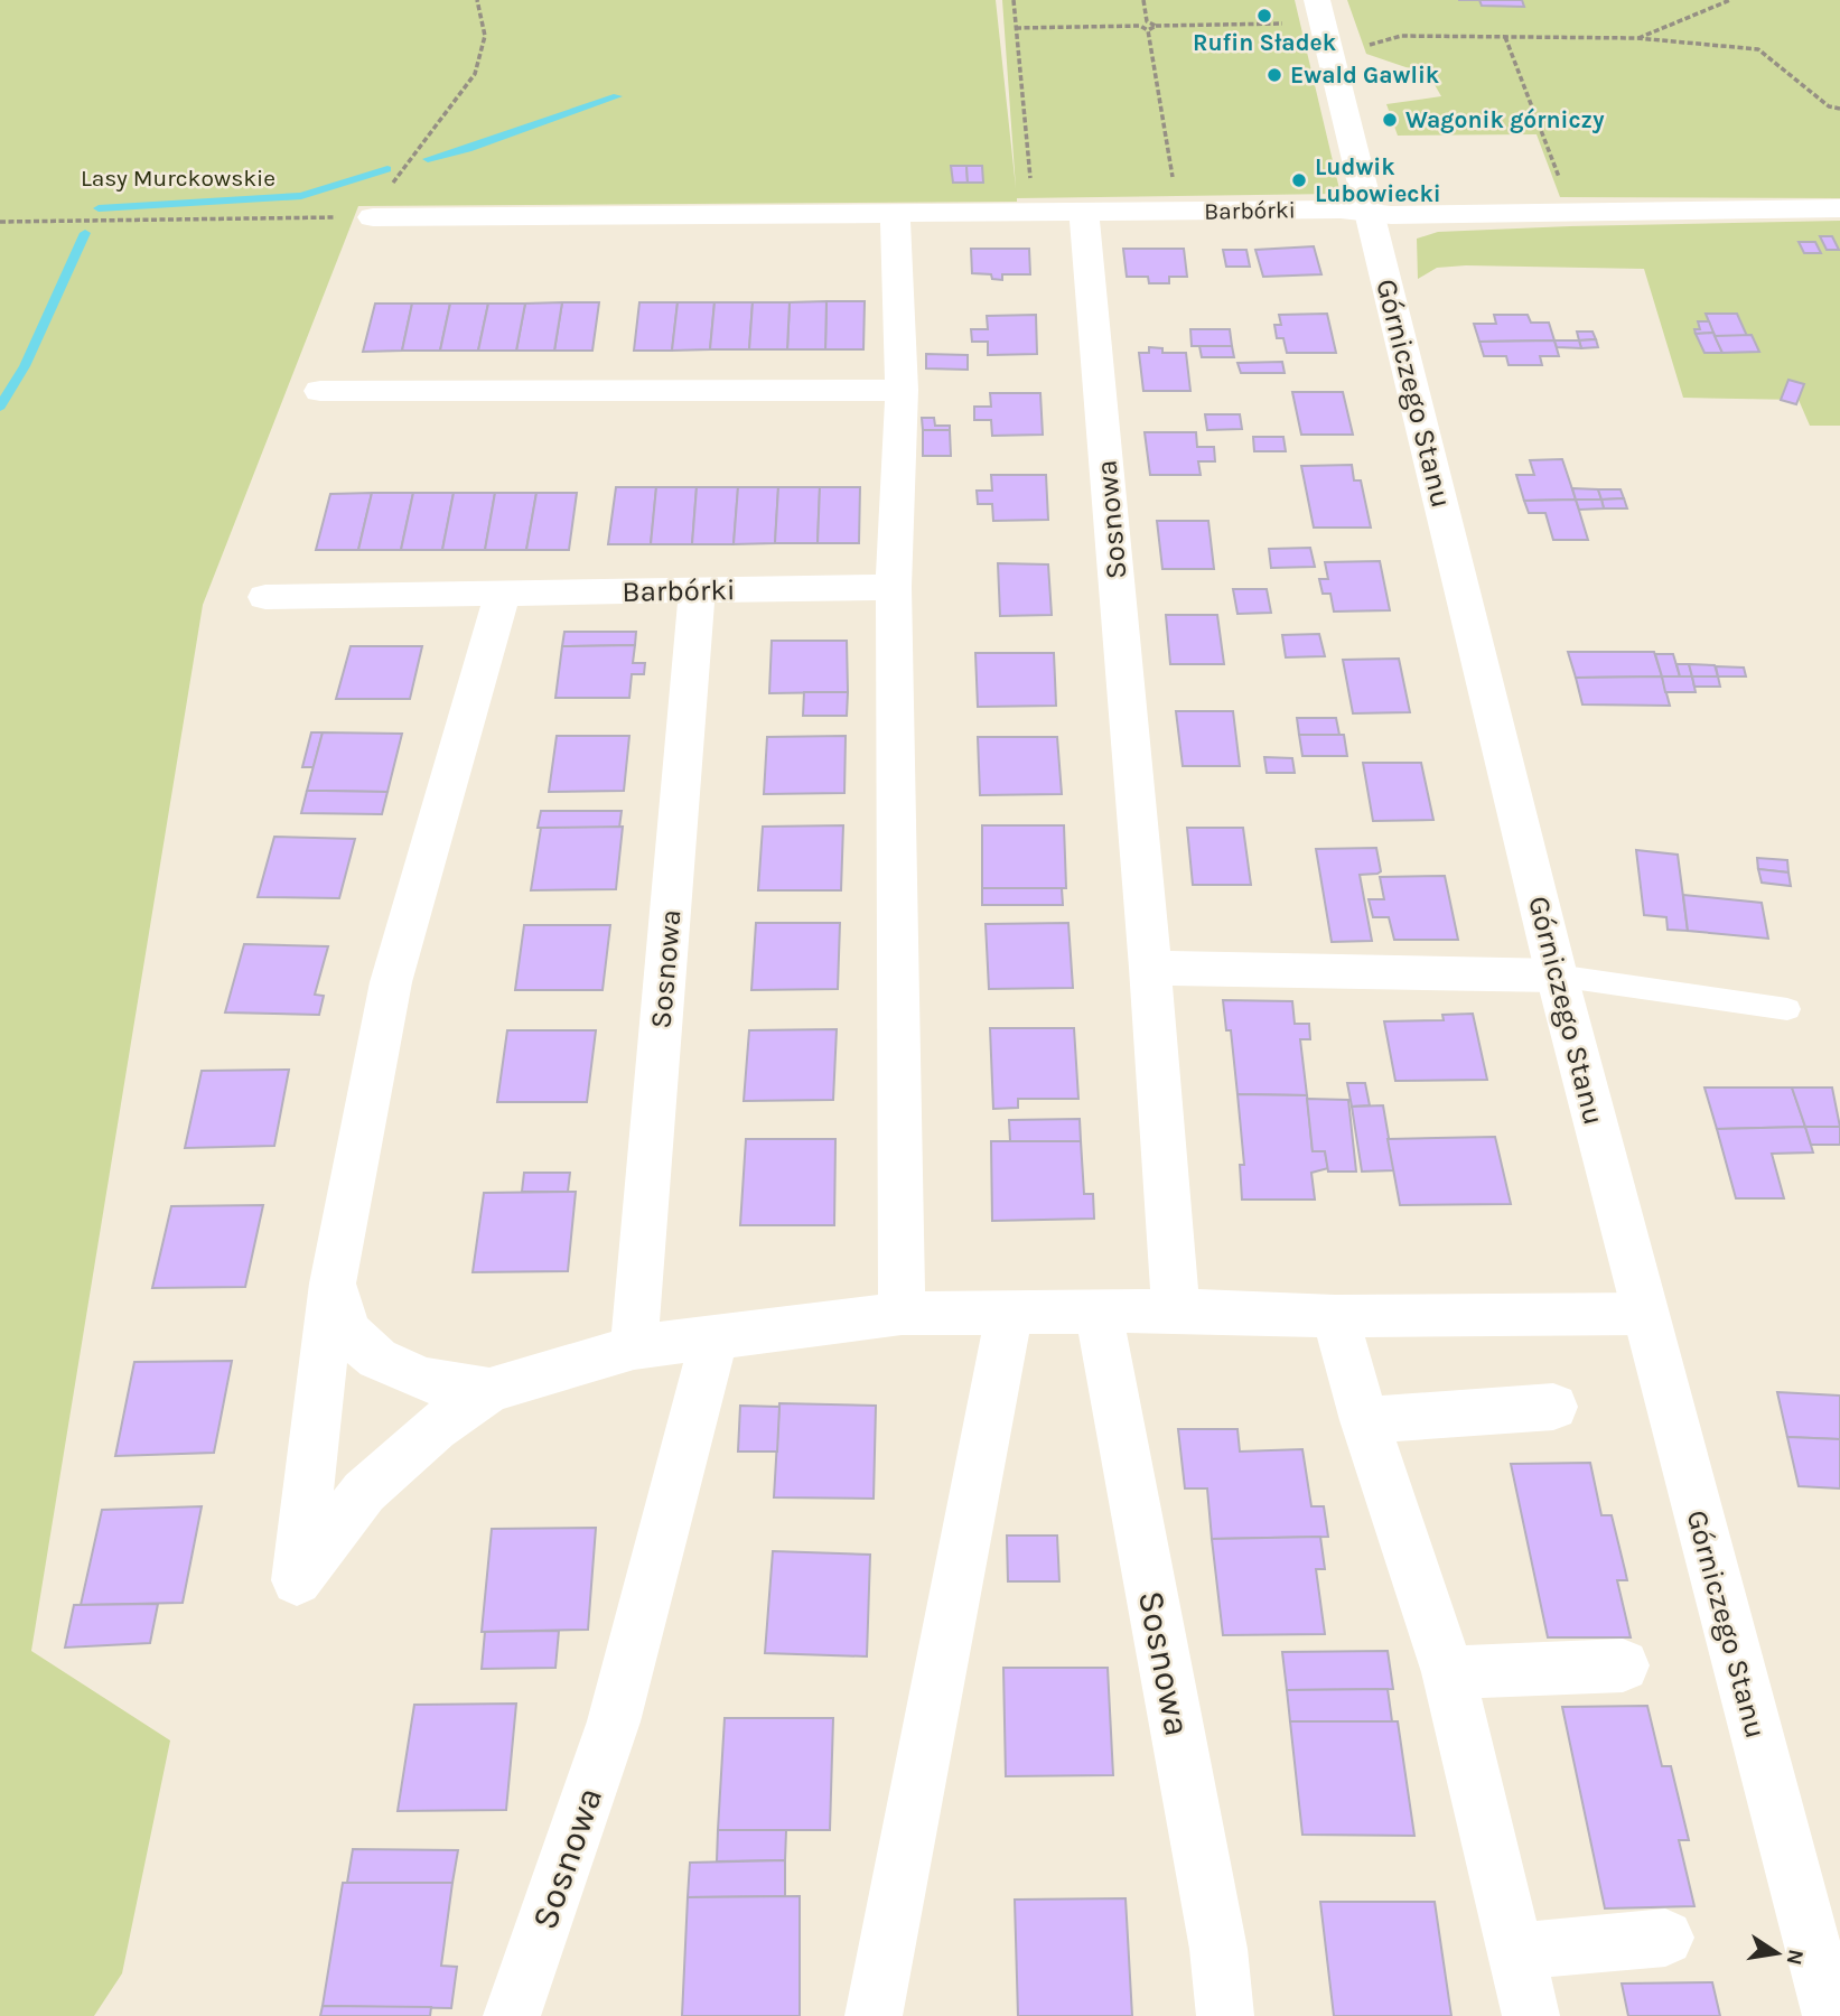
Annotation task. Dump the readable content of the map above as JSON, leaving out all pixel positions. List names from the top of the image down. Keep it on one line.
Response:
{"streets":{"street":["Barbórki","Górniczego Stanu","Sosnowa"]},"crossings":[["Barbórki","Górniczego Stanu"],["Barbórki","Sosnowa"]],"parks":["Lasy Murckowskie"],"places":["Rufin Sładek","Ewald Gawlik","Wagonik górniczy","Ludwik Lubowiecki"],"north":"right"}
